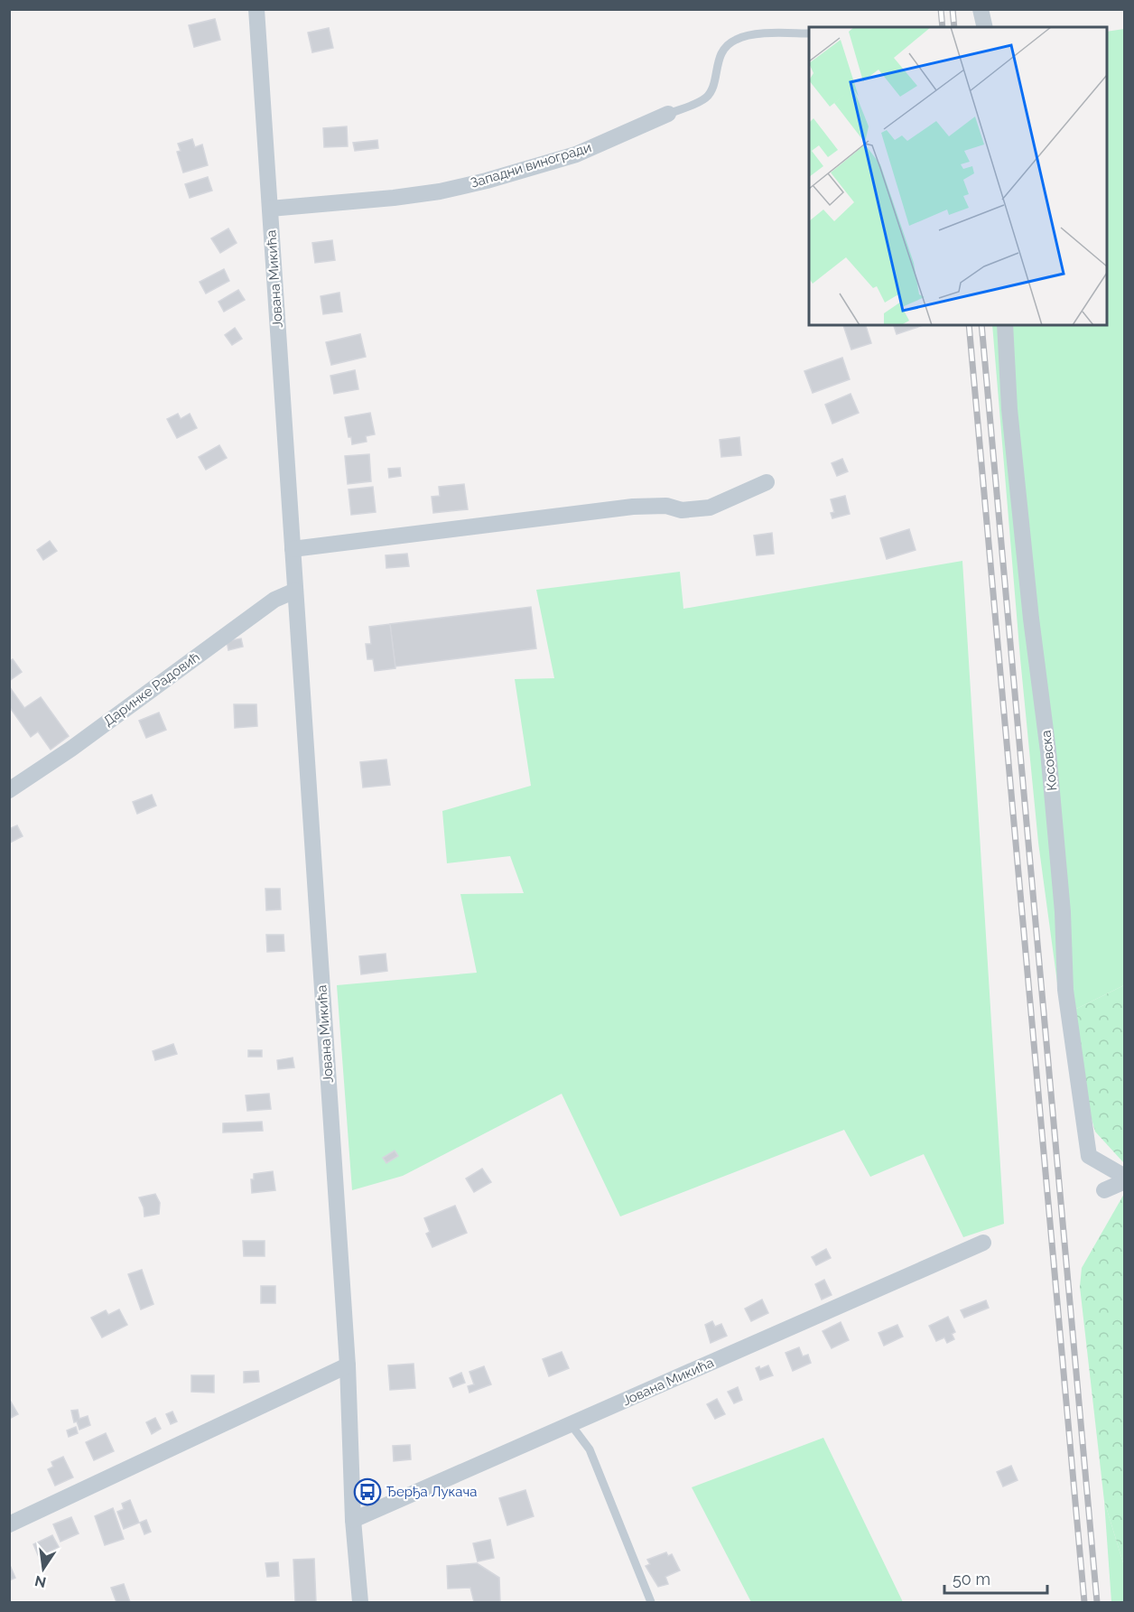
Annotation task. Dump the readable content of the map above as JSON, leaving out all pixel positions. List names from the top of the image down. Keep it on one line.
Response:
{"streets":{"street":["Западни виногради","Јована Микића","Даринке Радовић","Косовска"]},"crossings":[["Западни виногради","Јована Микића"],["Јована Микића","Даринке Радовић"]],"places":{"bus stop":["Ђерђа Лукача"]},"scale_bar":"50 m","north":"bottom"}
